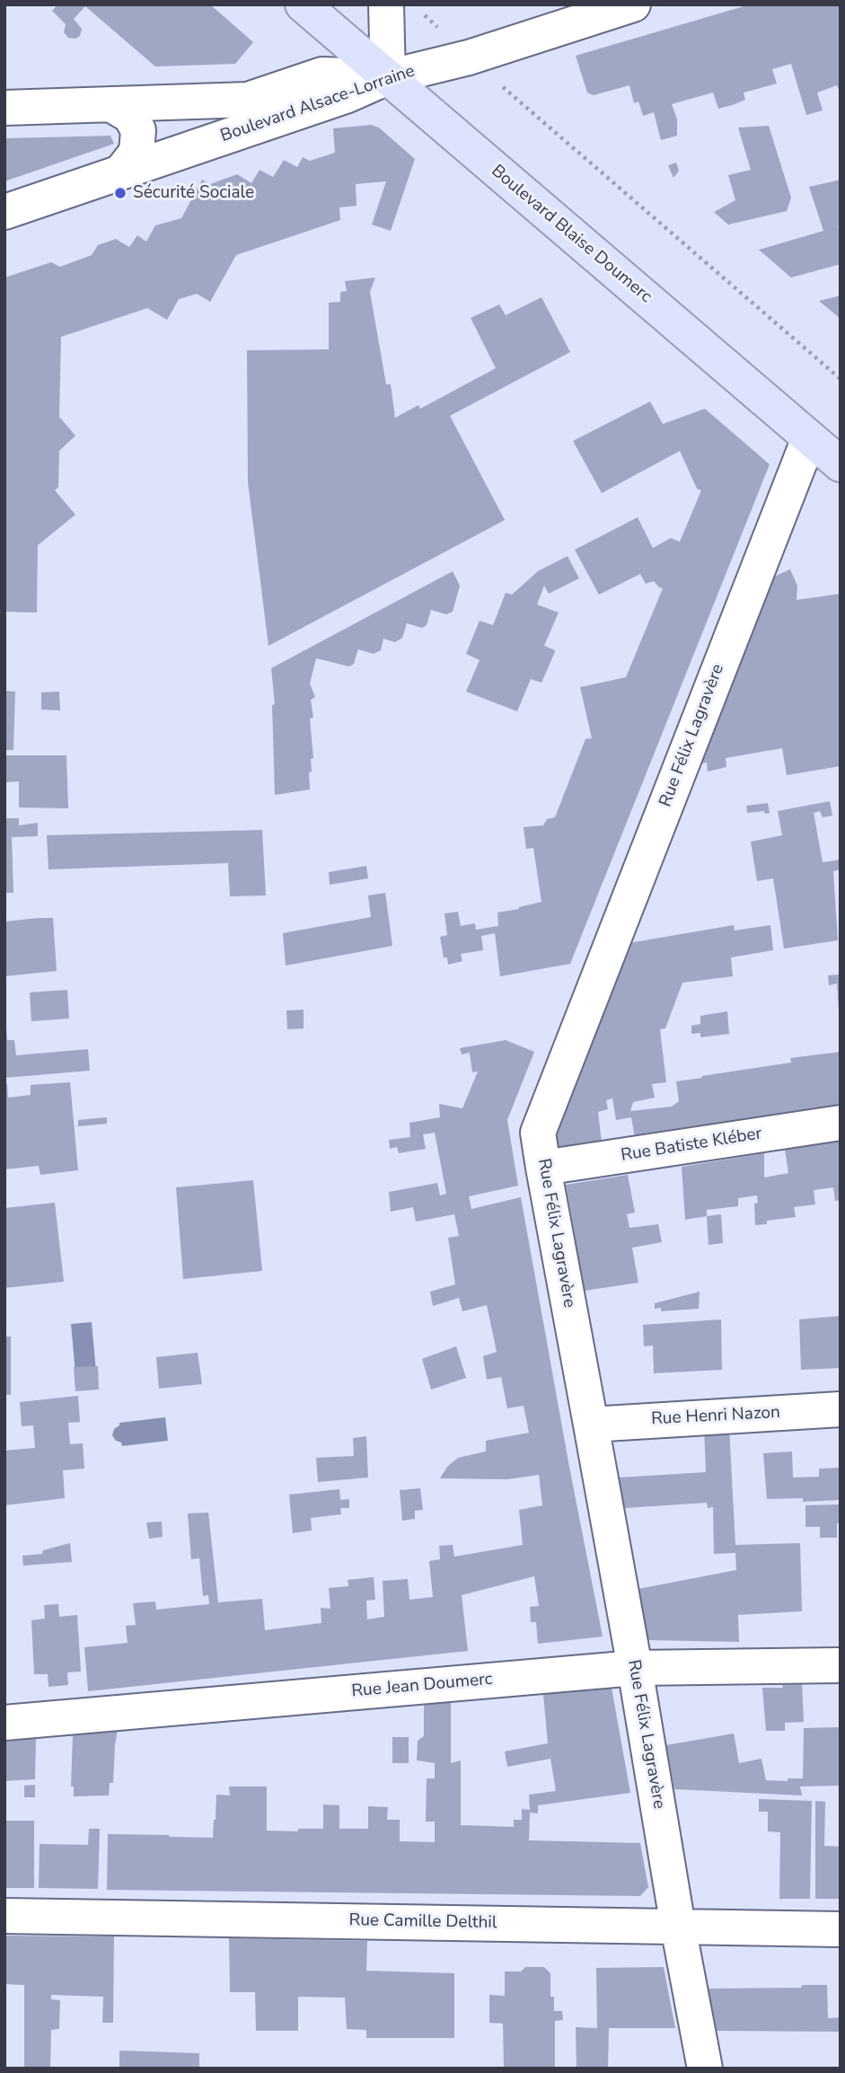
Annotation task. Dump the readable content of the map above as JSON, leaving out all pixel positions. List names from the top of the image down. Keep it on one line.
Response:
{"streets":{"main road":["Boulevard Blaise Doumerc"],"street":["Boulevard Alsace-Lorraine","Rue Félix Lagravère","Rue Batiste Kléber","Rue Henri Nazon","Rue Jean Doumerc","Rue Camille Delthil"]},"crossings":[["Boulevard Alsace-Lorraine","Boulevard Blaise Doumerc"],["Boulevard Blaise Doumerc","Rue Félix Lagravère"],["Rue Félix Lagravère","Rue Batiste Kléber"],["Rue Félix Lagravère","Rue Henri Nazon"],["Rue Félix Lagravère","Rue Jean Doumerc"],["Rue Félix Lagravère","Rue Camille Delthil"]],"places":["Sécurité Sociale"]}
